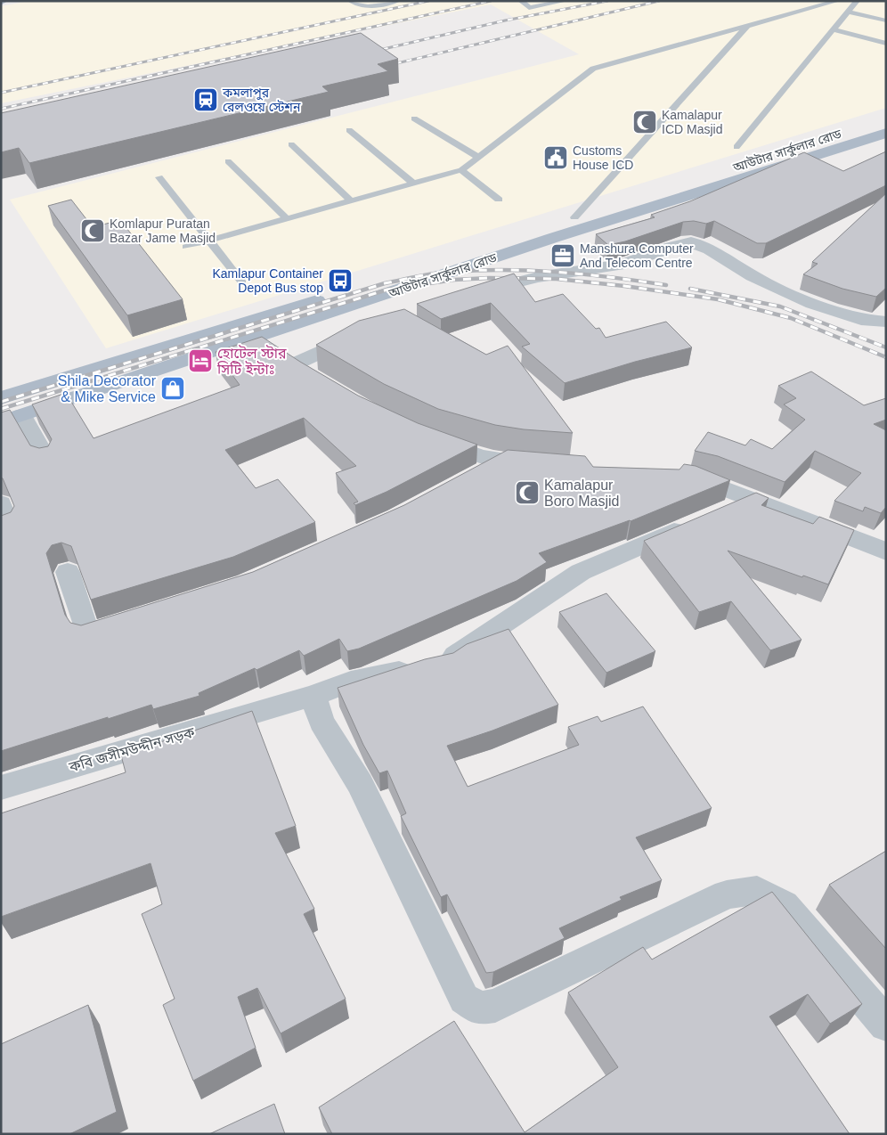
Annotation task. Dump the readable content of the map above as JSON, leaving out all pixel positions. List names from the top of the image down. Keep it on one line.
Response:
{"streets":{"main road":["আউটার সার্কুলার রোড"],"street":["কবি জসীমউদ্দীন সড়ক"]},"places":{"station":["কমলাপুর রেলওয়ে স্টেশন"],"mosque":["Kamalapur ICD Masjid","Komlapur Puratan Bazar Jame Masjid","Kamalapur Boro Masjid"],"public building":["Customs House ICD"],"office":["Manshura Computer And Telecom Centre"],"bus stop":["Kamlapur Container Depot Bus stop"],"hotel":["হোটেল স্টার সিটি ইন্টাঃ"],"shop":["Shila Decorator & Mike Service"]}}
